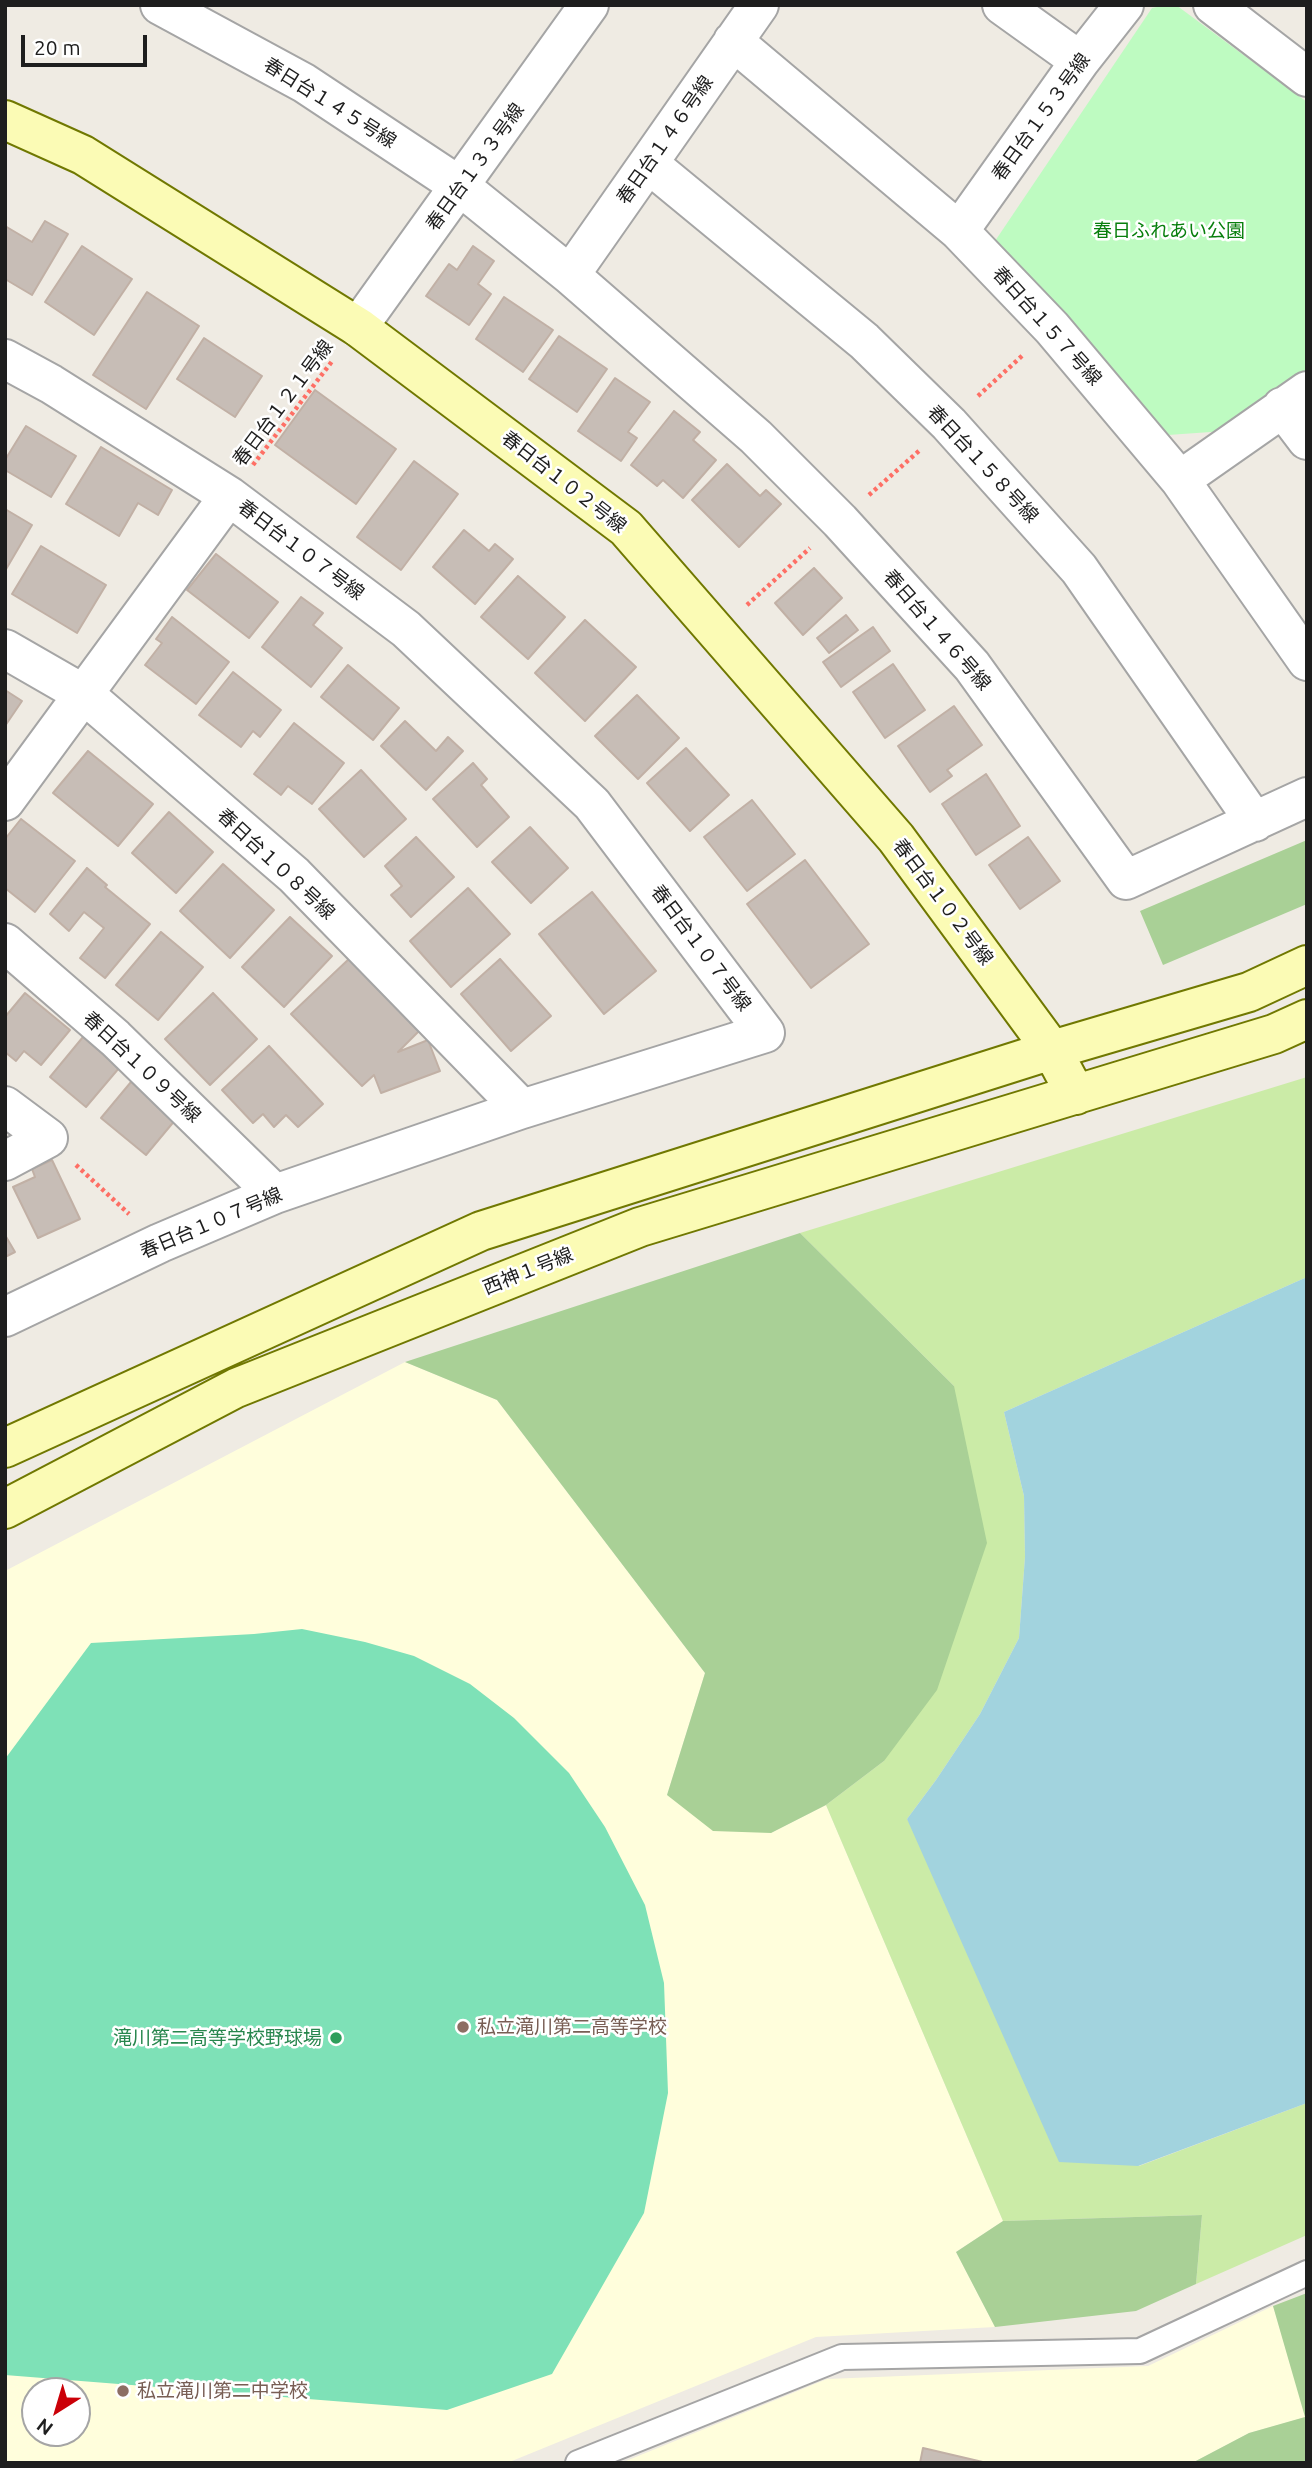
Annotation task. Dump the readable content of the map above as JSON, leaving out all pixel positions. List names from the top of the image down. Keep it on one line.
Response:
{"streets":{"street":["春日台１４５号線","春日台１５３号線","春日台１４６号線","春日台１３３号線","春日台１５７号線","春日台１５８号線","春日台１０２号線","春日台１０７号線","春日台１０８号線","春日台１０９号線","西神１号線"],"path":["春日台１２１号線"]},"crossings":[["春日台１４５号線","春日台１４６号線"],["春日台１４５号線","春日台１３３号線"],["春日台１５３号線","春日台１５７号線"],["春日台１４６号線","春日台１３３号線"],["春日台１４６号線","春日台１５７号線"],["春日台１４６号線","春日台１５８号線"],["春日台１３３号線","春日台１２１号線"],["春日台１３３号線","春日台１０２号線"],["春日台１２１号線","春日台１０２号線"],["春日台１２１号線","春日台１０７号線"],["春日台１０２号線","西神１号線"],["春日台１０７号線","春日台１０８号線"],["春日台１０７号線","春日台１０９号線"]],"parks":["春日ふれあい公園"],"places":["私立滝川第二高等学校","滝川第二高等学校野球場","私立滝川第二中学校"],"scale_bar":"20 m","north":"bottom left"}
